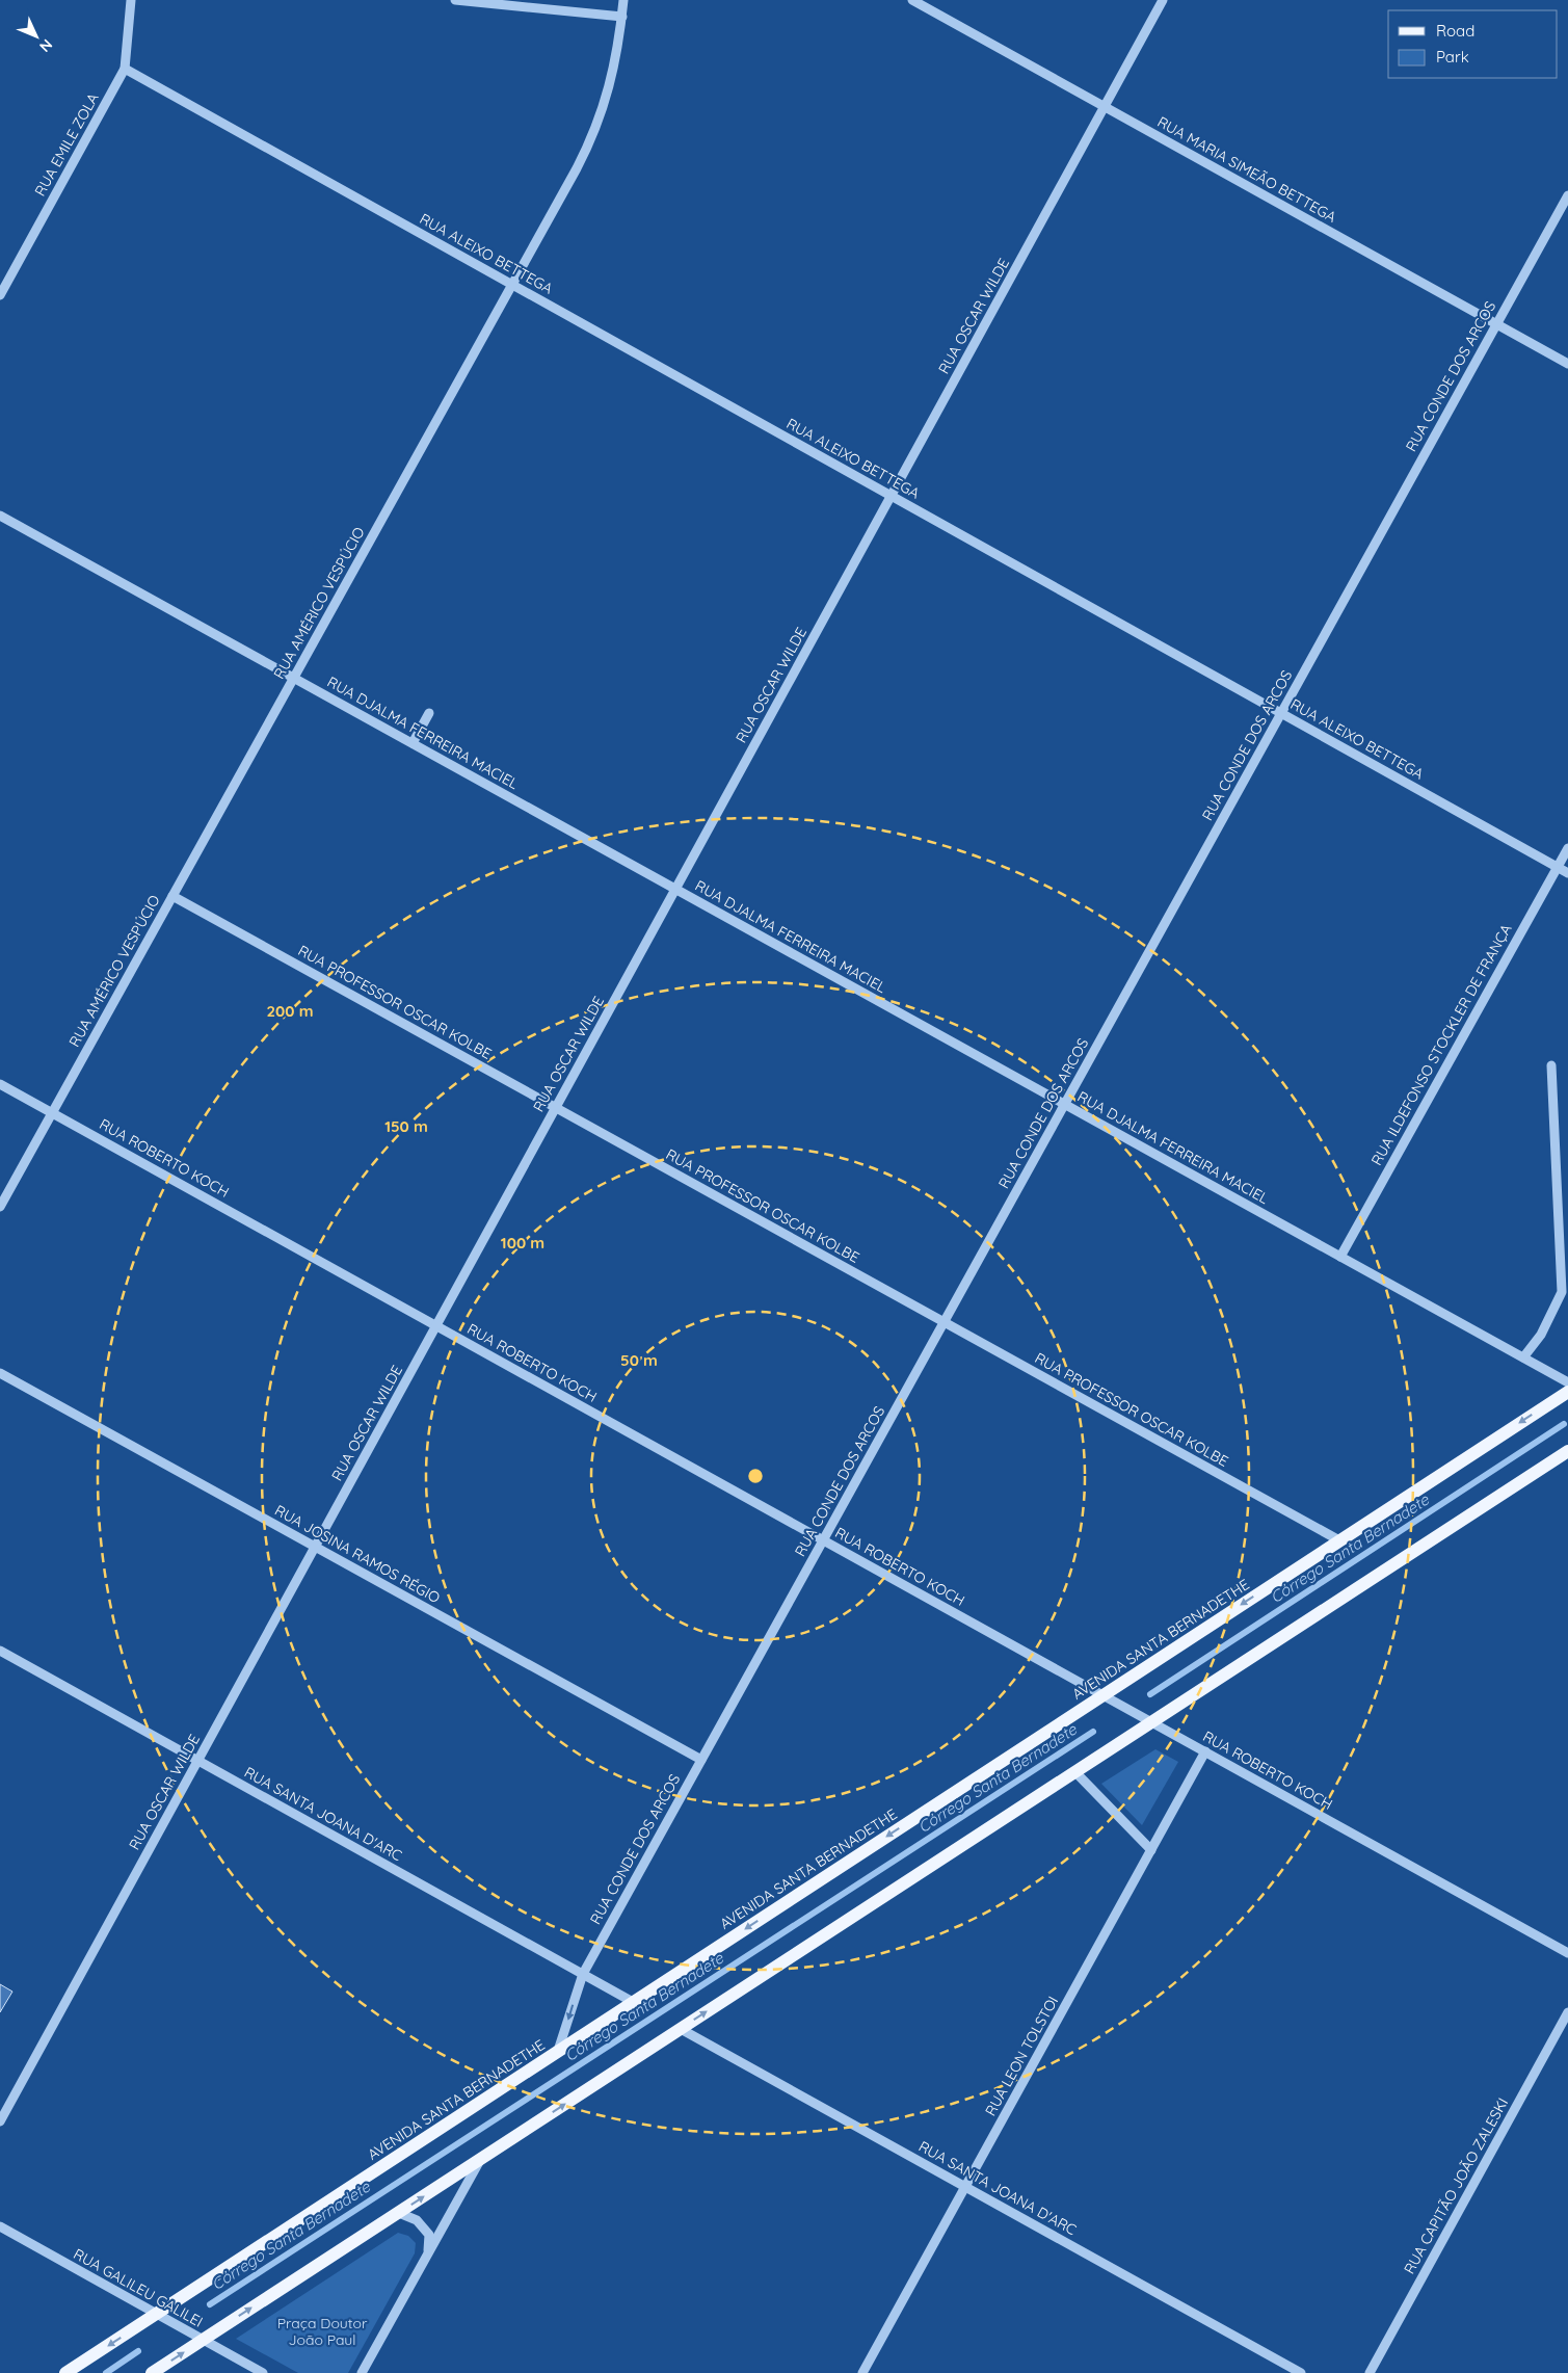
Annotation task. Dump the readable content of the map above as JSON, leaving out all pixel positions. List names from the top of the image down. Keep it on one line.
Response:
{"streets":{"main road":["AVENIDA SANTA BERNADETHE"],"street":["RUA EMILE ZOLA","RUA MARIA SIMEÃO BETTEGA","RUA ALEIXO BETTEGA","RUA OSCAR WILDE","RUA CONDE DOS ARCOS","RUA AMÉRICO VESPÚCIO","RUA DJALMA FERREIRA MACIEL","RUA PROFESSOR OSCAR KOLBE","RUA ILDEFONSO STOCKLER DE FRANÇA","RUA ROBERTO KOCH","RUA JOSINA RAMOS RÉGIO","RUA SANTA JOANA D'ARC","RUA LEON TOLSTOI","RUA CAPITÃO JOÃO ZALESKI","RUA GALILEU GALILEI"]},"crossings":[["RUA EMILE ZOLA","RUA ALEIXO BETTEGA"],["RUA MARIA SIMEÃO BETTEGA","RUA OSCAR WILDE"],["RUA MARIA SIMEÃO BETTEGA","RUA CONDE DOS ARCOS"],["RUA ALEIXO BETTEGA","RUA OSCAR WILDE"],["RUA ALEIXO BETTEGA","RUA CONDE DOS ARCOS"],["RUA ALEIXO BETTEGA","RUA AMÉRICO VESPÚCIO"],["RUA ALEIXO BETTEGA","RUA ILDEFONSO STOCKLER DE FRANÇA"],["RUA OSCAR WILDE","RUA DJALMA FERREIRA MACIEL"],["RUA OSCAR WILDE","RUA PROFESSOR OSCAR KOLBE"],["RUA OSCAR WILDE","RUA ROBERTO KOCH"],["RUA OSCAR WILDE","RUA JOSINA RAMOS RÉGIO"],["RUA OSCAR WILDE","RUA SANTA JOANA D'ARC"],["RUA CONDE DOS ARCOS","RUA DJALMA FERREIRA MACIEL"],["RUA CONDE DOS ARCOS","RUA PROFESSOR OSCAR KOLBE"],["RUA CONDE DOS ARCOS","RUA ROBERTO KOCH"],["RUA CONDE DOS ARCOS","RUA JOSINA RAMOS RÉGIO"],["RUA CONDE DOS ARCOS","AVENIDA SANTA BERNADETHE"],["RUA CONDE DOS ARCOS","RUA SANTA JOANA D'ARC"],["RUA AMÉRICO VESPÚCIO","RUA DJALMA FERREIRA MACIEL"],["RUA AMÉRICO VESPÚCIO","RUA PROFESSOR OSCAR KOLBE"],["RUA AMÉRICO VESPÚCIO","RUA ROBERTO KOCH"],["RUA DJALMA FERREIRA MACIEL","RUA ILDEFONSO STOCKLER DE FRANÇA"],["RUA PROFESSOR OSCAR KOLBE","AVENIDA SANTA BERNADETHE"],["RUA ROBERTO KOCH","AVENIDA SANTA BERNADETHE"],["RUA ROBERTO KOCH","RUA LEON TOLSTOI"],["AVENIDA SANTA BERNADETHE","RUA SANTA JOANA D'ARC"],["AVENIDA SANTA BERNADETHE","RUA GALILEU GALILEI"],["RUA SANTA JOANA D'ARC","RUA LEON TOLSTOI"]],"water":["Córrego Santa Bernadete"],"parks":["Praça Doutor João Paul"],"legend":["Road","Park"],"north":"bottom right","rings":["200 m","150 m","100 m","50 m"]}
